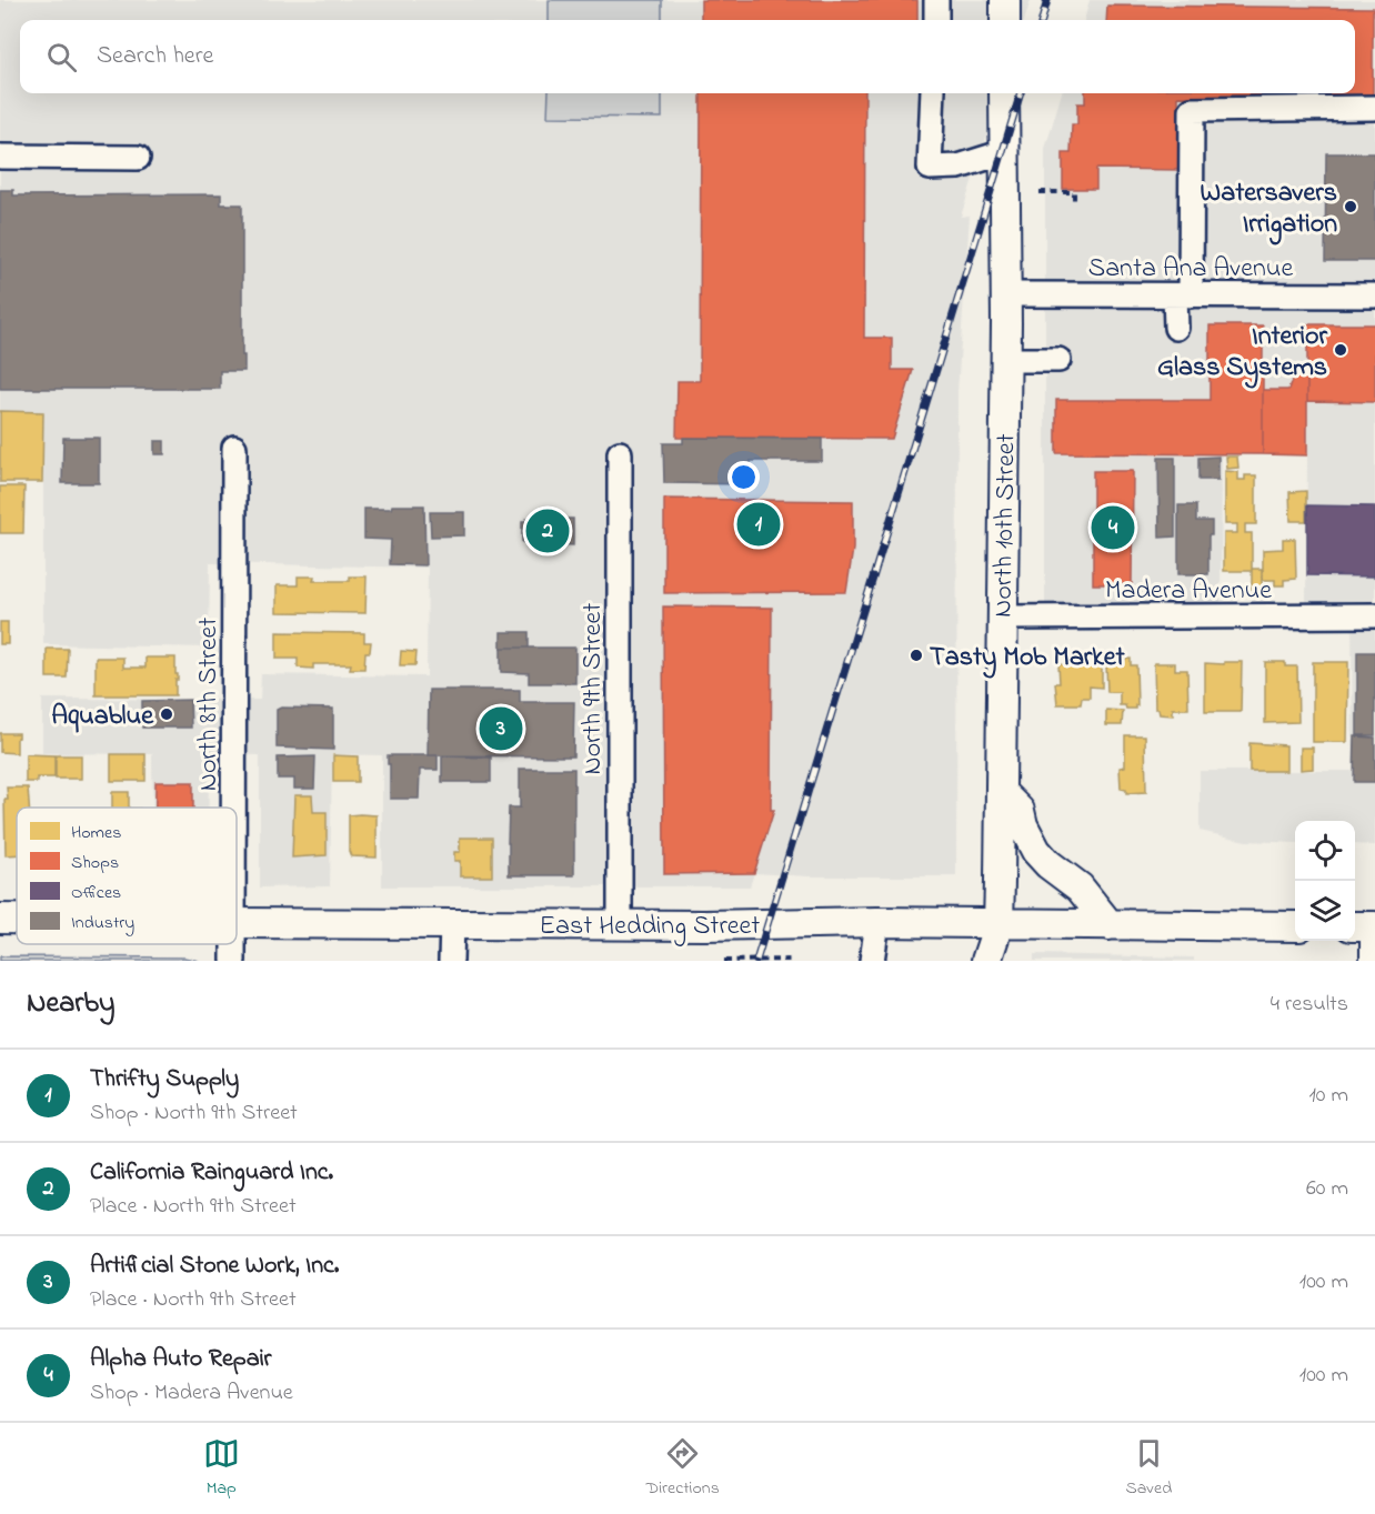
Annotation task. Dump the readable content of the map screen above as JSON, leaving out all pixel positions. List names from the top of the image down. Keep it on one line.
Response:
{"streets":{"main road":["North 10th Street","East Hedding Street"],"street":["Santa Ana Avenue","Madera Avenue","North 9th Street","North 8th Street"]},"crossings":[["Santa Ana Avenue","North 10th Street"],["North 10th Street","Madera Avenue"],["North 10th Street","East Hedding Street"],["North 9th Street","East Hedding Street"]],"places":["Watersavers Irrigation","Interior Glass Systems","Tasty Mob Market","Aquablue"],"legend":["Homes","Shops","Offices","Industry"],"page":{"search":"Search here","pins":["1","4","2","3"],"heading":["Nearby","4 results"],"list":[{"mark":"1","name":"Thrifty Supply","note":"Shop · North 9th Street","value":"10 m"},{"mark":"2","name":"California Rainguard Inc.","note":"Place · North 9th Street","value":"60 m"},{"mark":"3","name":"Artificial Stone Work, Inc.","note":"Place · North 9th Street","value":"100 m"},{"mark":"4","name":"Alpha Auto Repair","note":"Shop · Madera Avenue","value":"100 m"}],"nav":["Map","Directions","Saved"]}}
